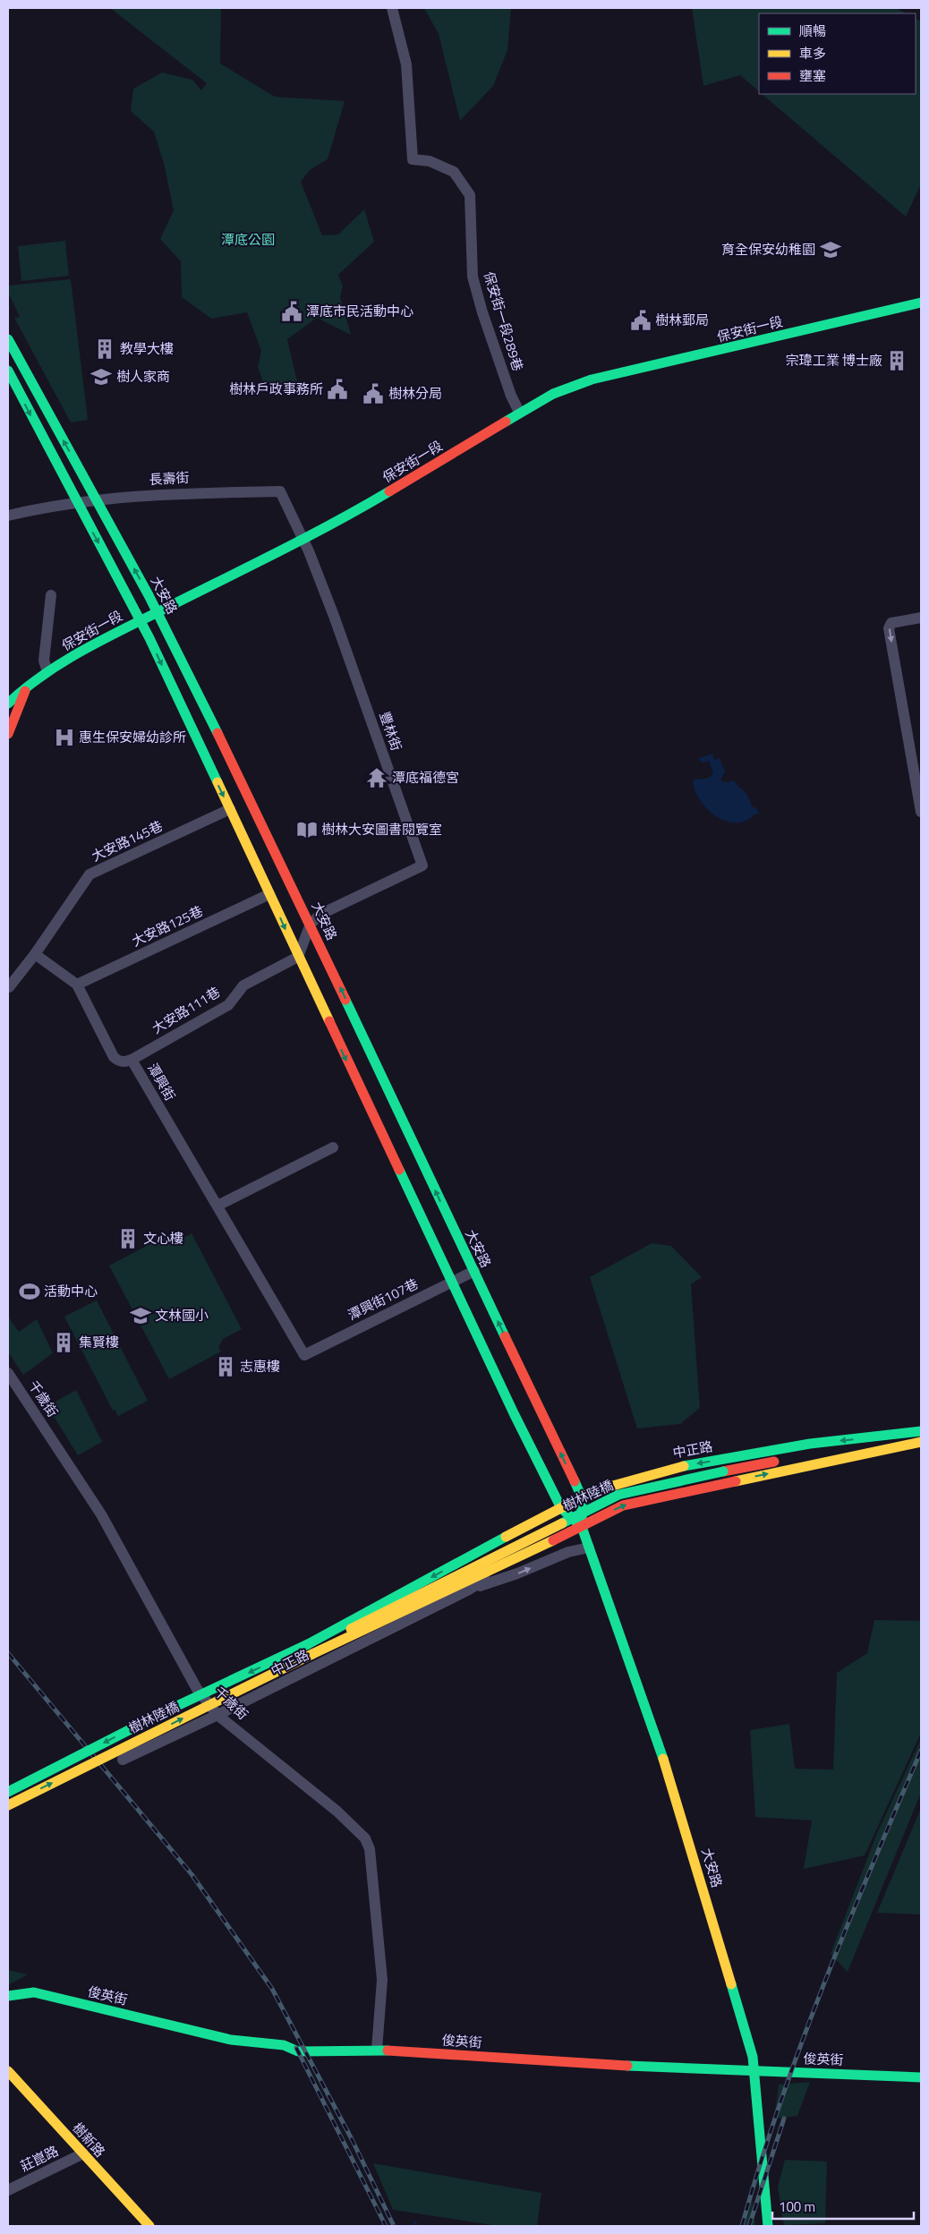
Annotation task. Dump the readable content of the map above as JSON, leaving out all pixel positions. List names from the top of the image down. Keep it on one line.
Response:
{"streets":{"street":["保安街一段289巷","保安街一段","長壽街","大安路","豐林街","大安路145巷","大安路125巷","大安路111巷","潭興街","潭興街107巷","千歲街","中正路","樹林陸橋","俊英街","樹新路","莊崑路"]},"crossings":[["保安街一段289巷","保安街一段"],["保安街一段","長壽街"],["保安街一段","大安路"],["保安街一段","豐林街"],["長壽街","大安路"],["長壽街","豐林街"],["大安路","豐林街"],["大安路","大安路145巷"],["大安路","大安路125巷"],["大安路","大安路111巷"],["大安路","潭興街107巷"],["大安路","中正路"],["大安路","俊英街"],["大安路145巷","潭興街"],["大安路125巷","潭興街"],["大安路111巷","潭興街"],["潭興街","潭興街107巷"],["千歲街","中正路"],["千歲街","俊英街"],["中正路","樹林陸橋"],["樹新路","莊崑路"]],"parks":["潭底公園"],"places":{"school or university":["育全保安幼稚園","樹人家商","文林國小"],"public building":["潭底市民活動中心","樹林郵局","樹林戶政事務所","樹林分局"],"building":["教學大樓","宗瑋工業 博士廠","文心樓","集賢樓","志惠樓"],"hospital":["惠生保安婦幼診所"],"temple":["潭底福德宮"],"library":["樹林大安圖書閱覽室"],"sports":["活動中心"]},"legend":["順暢","車多","壅塞"],"scale_bar":"100 m"}
